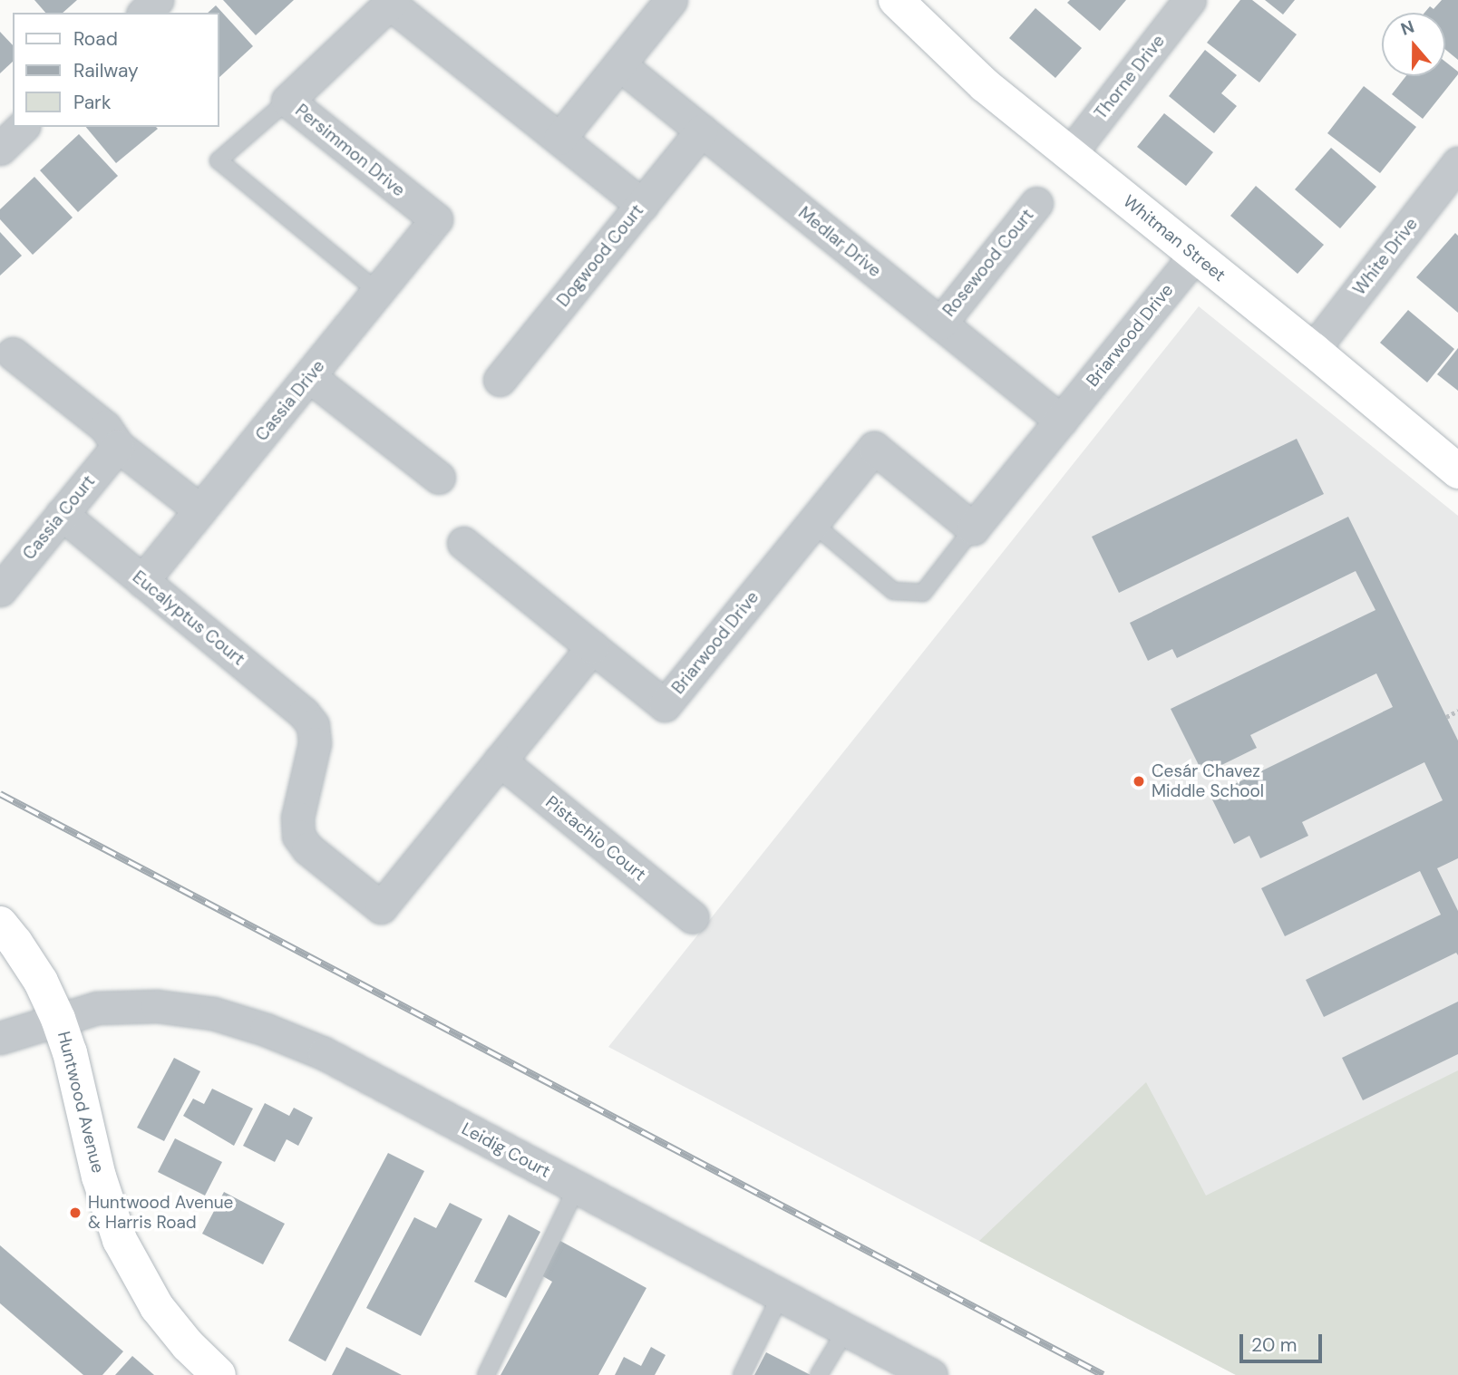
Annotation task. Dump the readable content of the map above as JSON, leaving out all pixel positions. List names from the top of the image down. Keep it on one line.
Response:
{"streets":{"street":["Thorne Drive","Persimmon Drive","Whitman Street","Medlar Drive","Dogwood Court","White Drive","Rosewood Court","Briarwood Drive","Cassia Drive","Cassia Court","Eucalyptus Court","Pistachio Court","Huntwood Avenue","Leidig Court"]},"crossings":[["Thorne Drive","Whitman Street"],["Persimmon Drive","Cassia Drive"],["Whitman Street","White Drive"],["Whitman Street","Briarwood Drive"],["Medlar Drive","Dogwood Court"],["Medlar Drive","Rosewood Court"],["Medlar Drive","Briarwood Drive"],["Cassia Drive","Eucalyptus Court"],["Cassia Court","Eucalyptus Court"],["Eucalyptus Court","Pistachio Court"],["Huntwood Avenue","Leidig Court"]],"places":["Cesár Chavez Middle School","Huntwood Avenue & Harris Road"],"legend":["Road","Railway","Park"],"scale_bar":"20 m","north":"top"}
